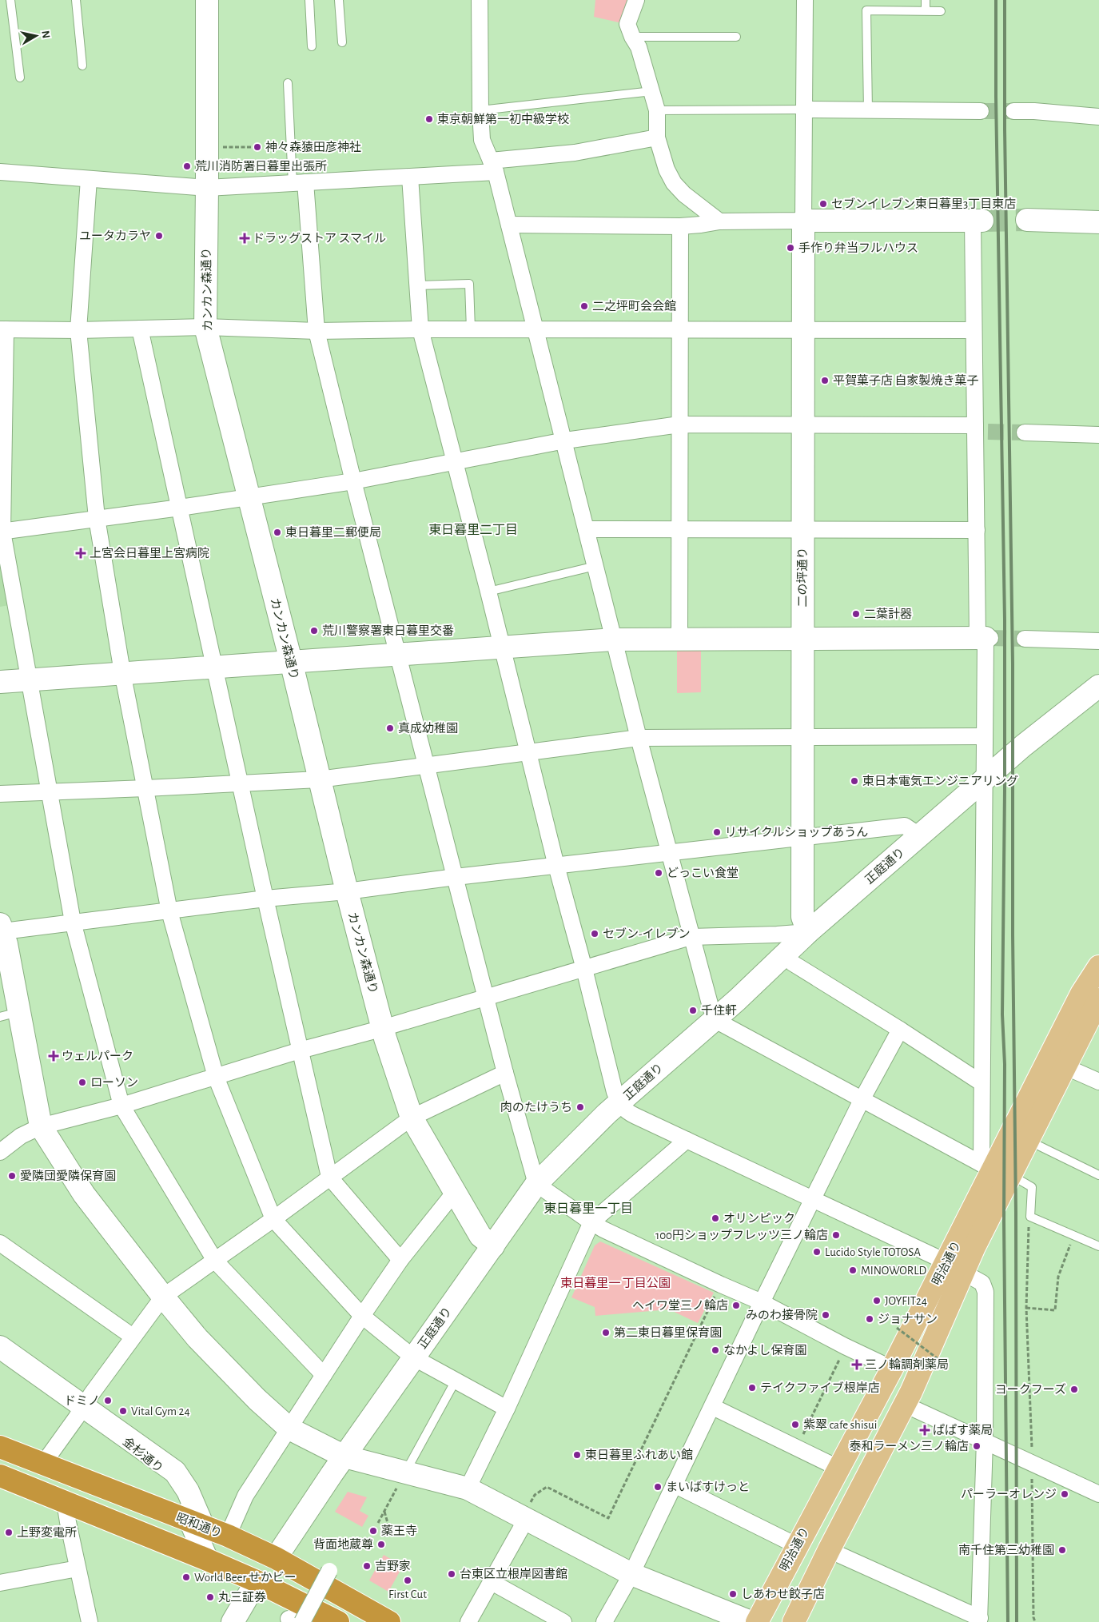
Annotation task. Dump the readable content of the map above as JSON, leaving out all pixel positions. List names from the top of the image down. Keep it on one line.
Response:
{"streets":{"highway":["昭和通り"],"main road":["明治通り"],"street":["カンカン森通り","二の坪通り","正庭通り","金杉通り"]},"crossings":[["カンカン森通り","正庭通り"],["二の坪通り","正庭通り"],["正庭通り","昭和通り"],["金杉通り","昭和通り"]],"districts":["東日暮里二丁目","東日暮里一丁目"],"parks":["東日暮里一 丁目公園"],"places":{"other":["東京朝鮮第一初中級学校","神々森猿田彦神社","荒川消防署日暮里出張所","セブンイレブン東日暮里3丁目東店","ユータカラヤ","手作り弁当フルハウス","二之坪町会会館","平賀菓子店 自家製焼き菓子","東日暮里二郵便局","二葉計器","荒川警察署東日暮里交番","真成幼稚園","東日本電気エンジニアリング","リサイクルショップあうん","どっこい食堂","セブン-イレブン","千住軒","ローソン","肉のたけうち","愛隣団愛隣保育園","オリンピック","100円ショップフレッツ三ノ輪店","Lucido Style TOTOSA","MINOWORLD","JOYFIT24","ヘイワ堂三ノ輪店","みのわ接骨院","ジョナサン","第二東日暮里保育園","なかよし保育園","テイクファイブ根岸店","ヨークフーズ","ドミノ","Vital Gym 24","紫翠 cafe shisui","泰和ラーメン三ノ輪店","東日暮里ふれあい館","まいばすけっと","パーラーオレンジ","薬王寺","上野変電所","背面地蔵尊","南千住第三幼稚園","吉野家","台東区立根岸図書館","World Beer せかビー","First Cut","しあわせ餃子店","丸三証券"],"health":["ドラッグストア スマイル","上宮会日暮里上宮病院","ウェルパーク","三ノ輪調剤薬局","ぱぱす薬局"]},"north":"right"}
